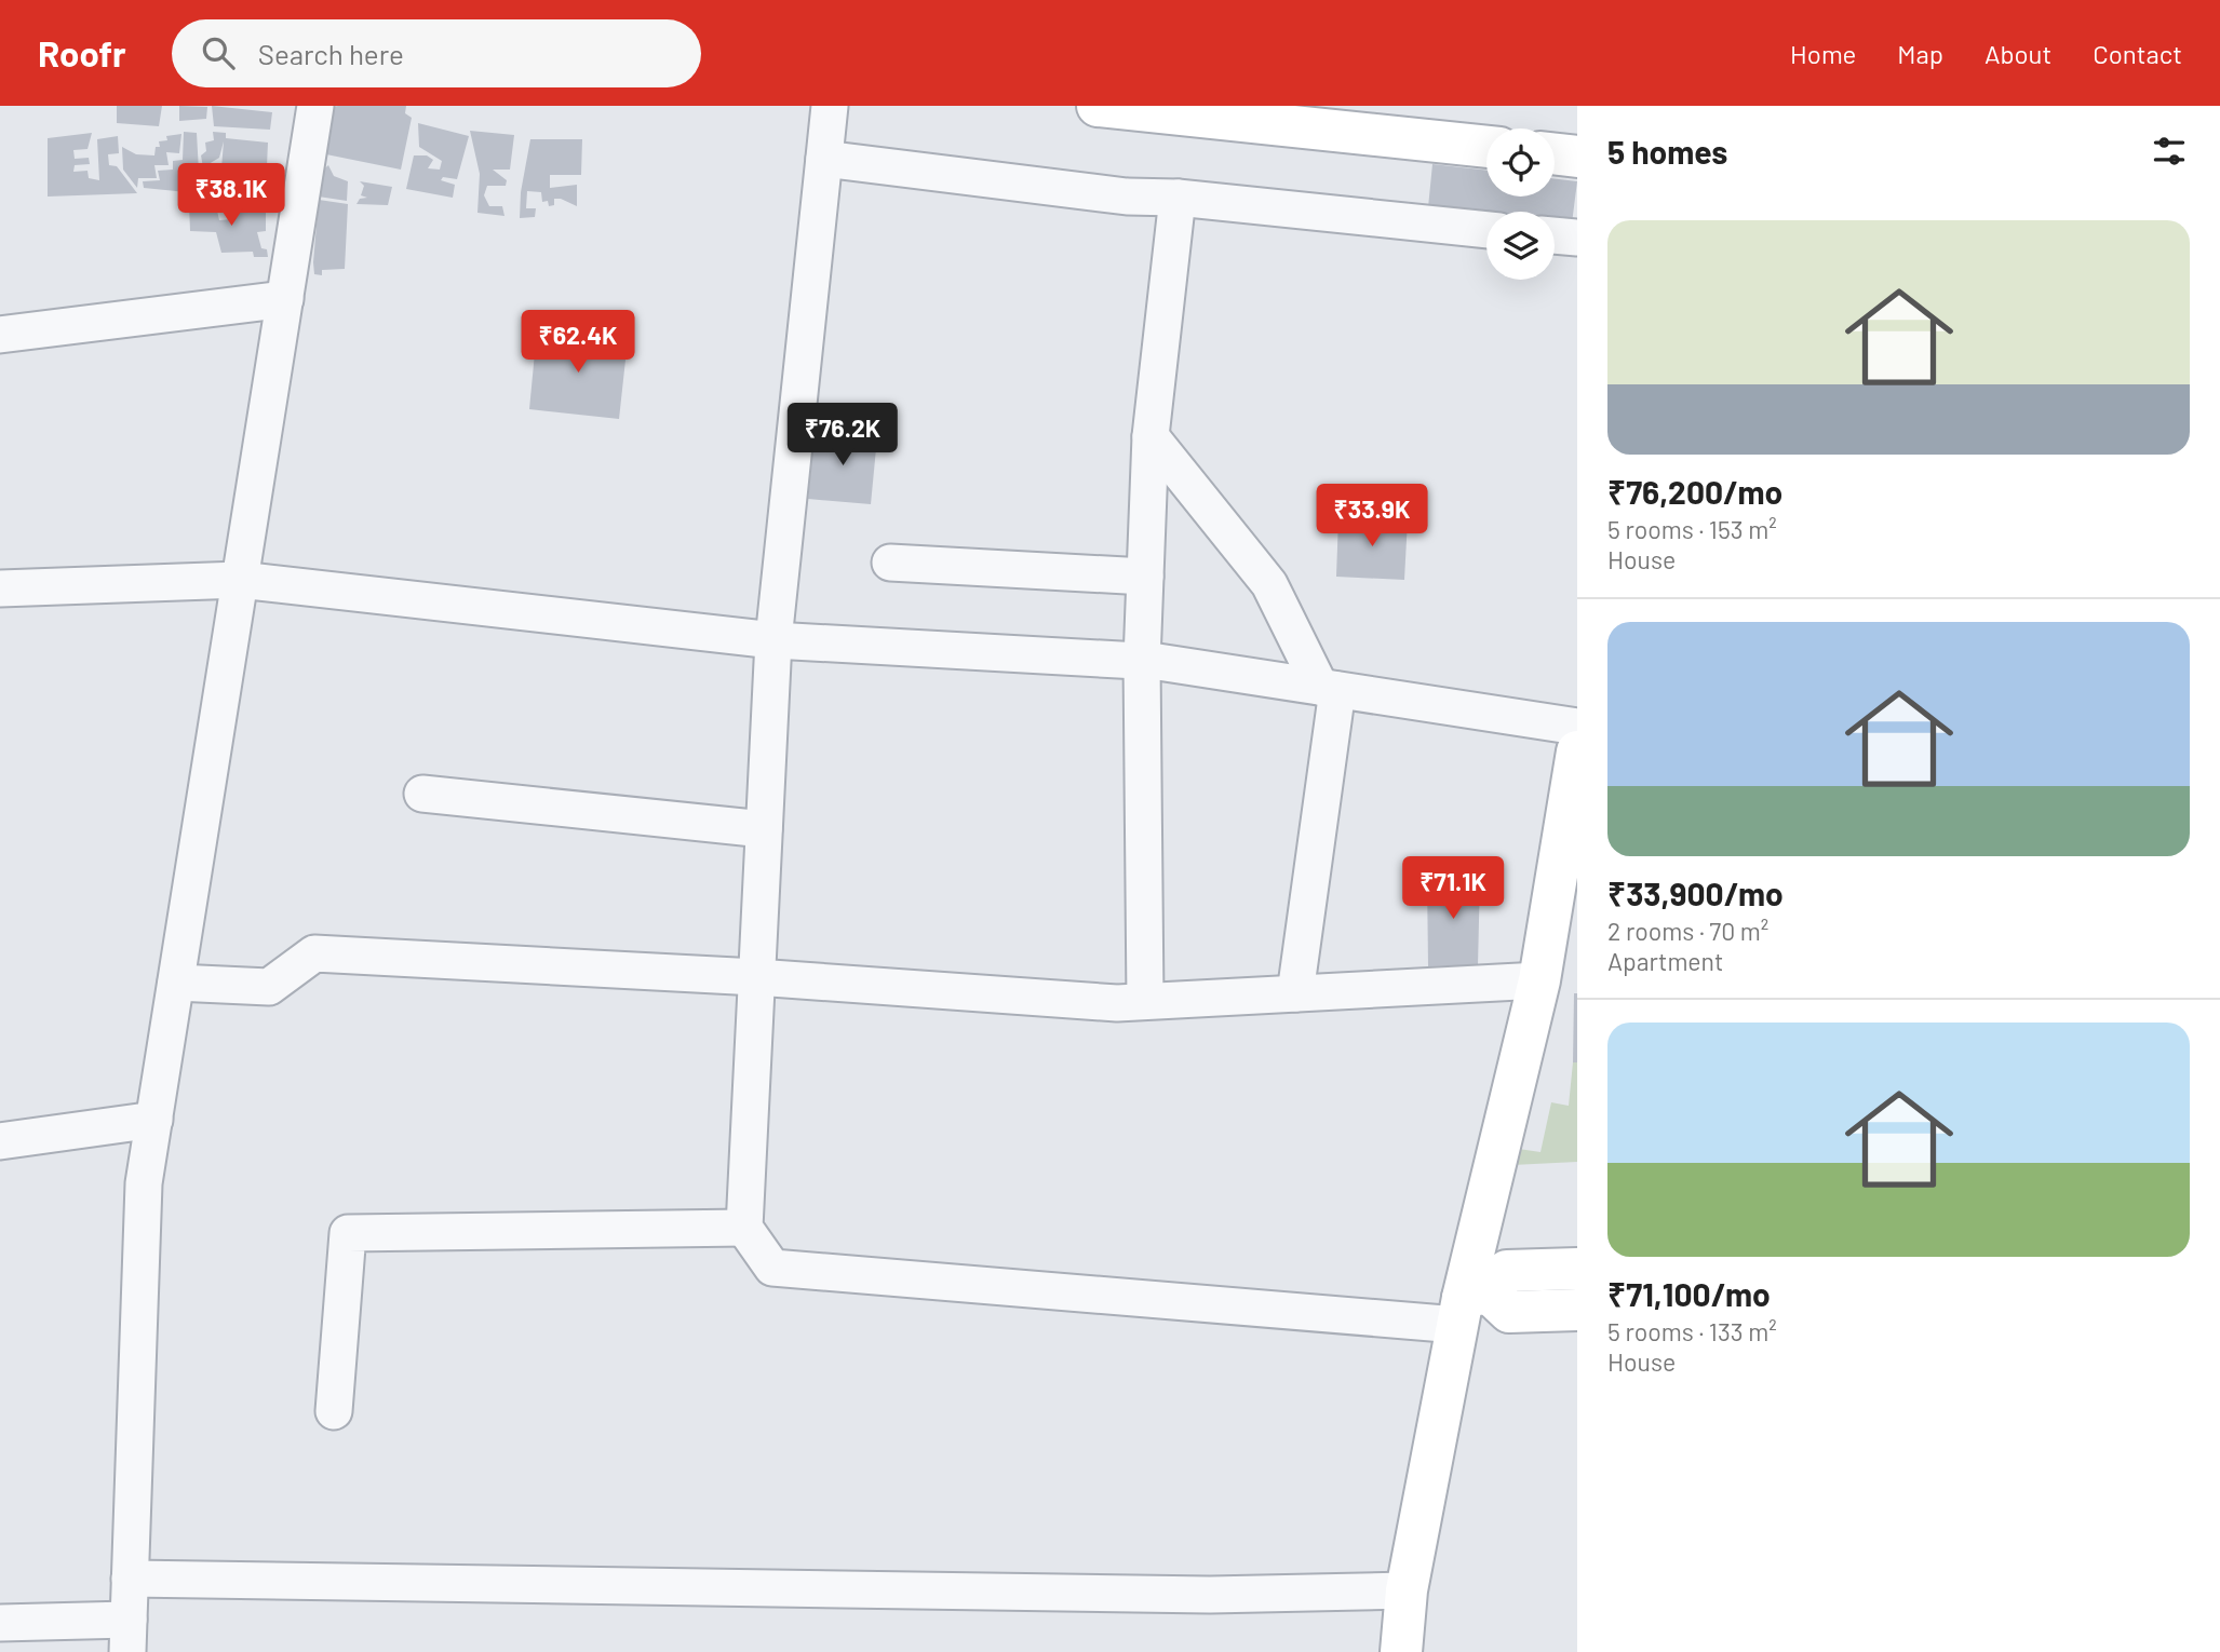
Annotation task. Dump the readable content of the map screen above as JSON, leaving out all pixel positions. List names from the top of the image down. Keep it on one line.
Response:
{"page":{"header":"Roofr","search":"Search here","nav":["Home","Map","About","Contact"],"heading":"5 homes","price":["₹38.1K","₹62.4K","₹76.2K","₹33.9K","₹71.1K"],"list":[{"name":"₹76,200/mo","note":"5 rooms · 153 m² · House"},{"name":"₹33,900/mo","note":"2 rooms · 70 m² · Apartment"},{"name":"₹71,100/mo","note":"5 rooms · 133 m² · House"}]}}
